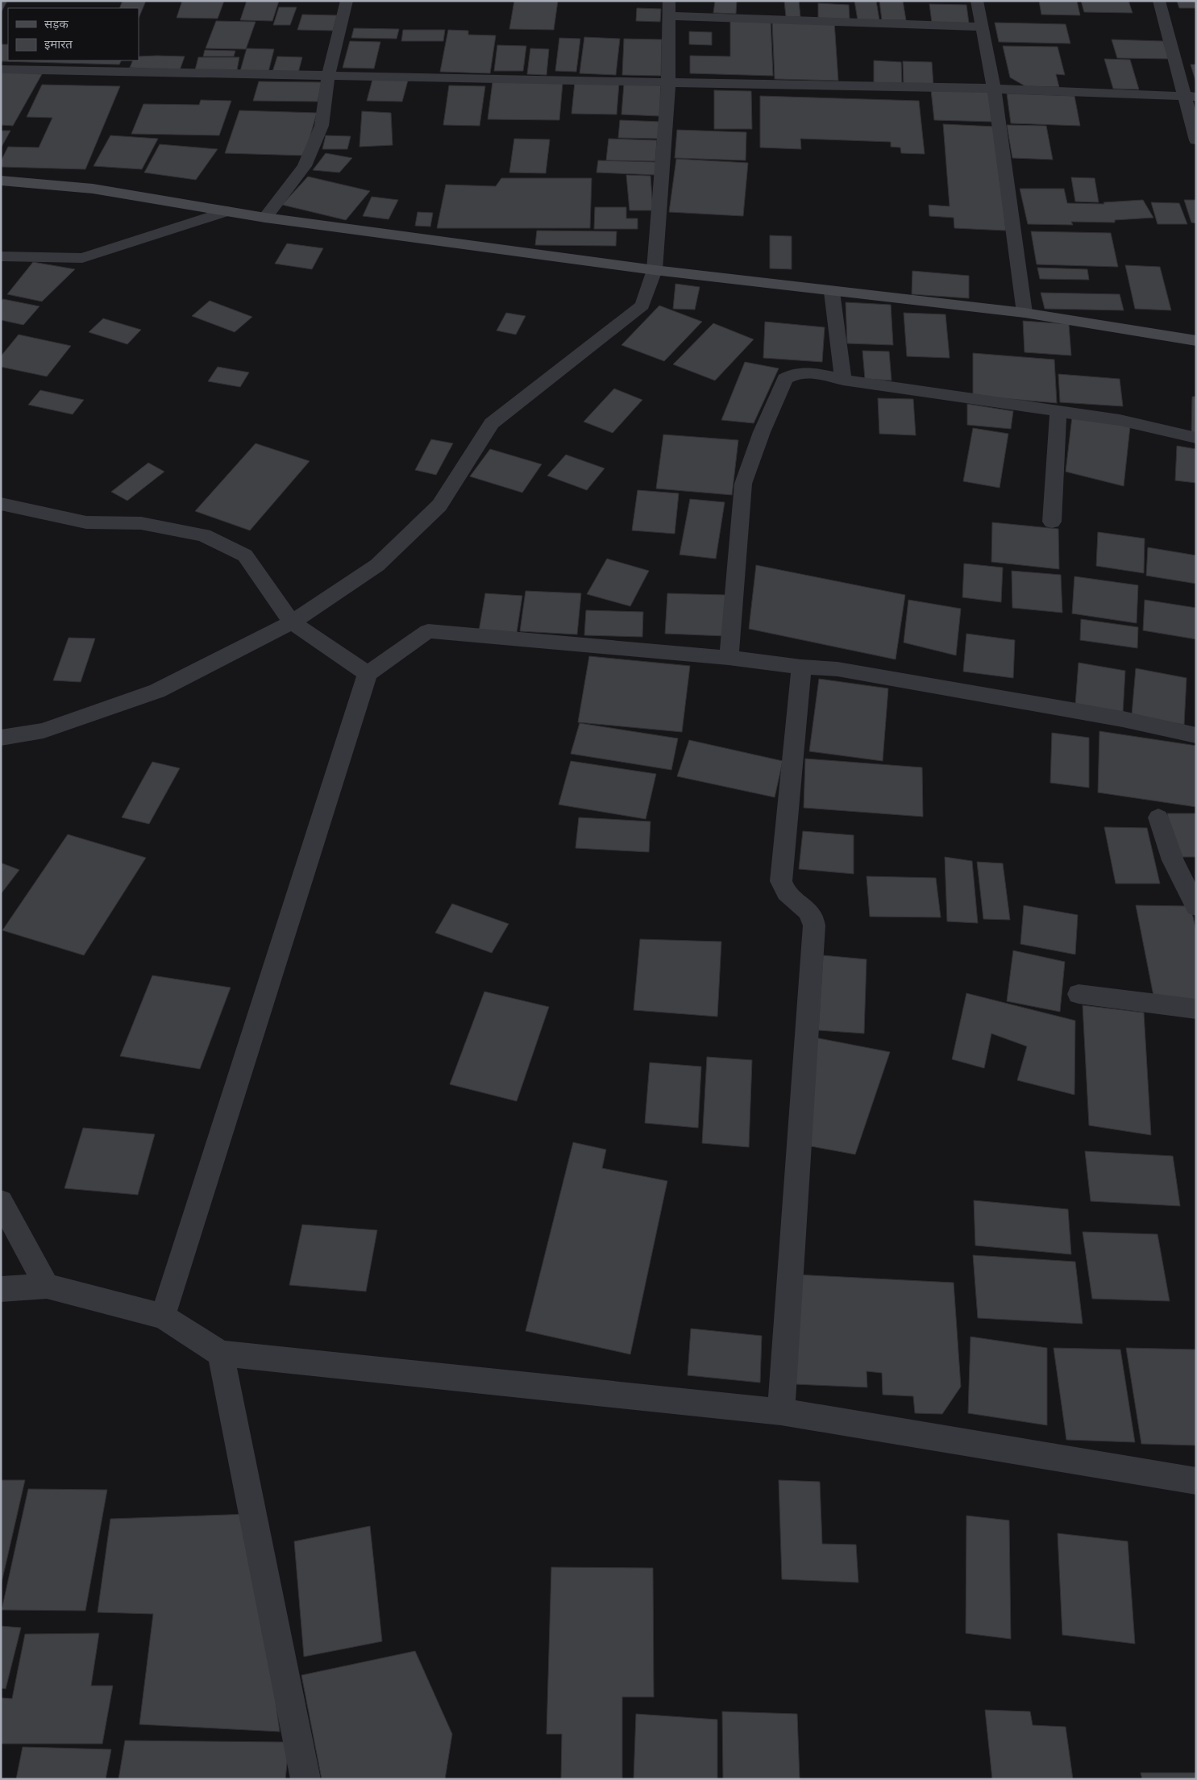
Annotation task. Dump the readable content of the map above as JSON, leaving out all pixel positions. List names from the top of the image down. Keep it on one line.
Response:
{"legend":["सड़क","इमारत"]}
